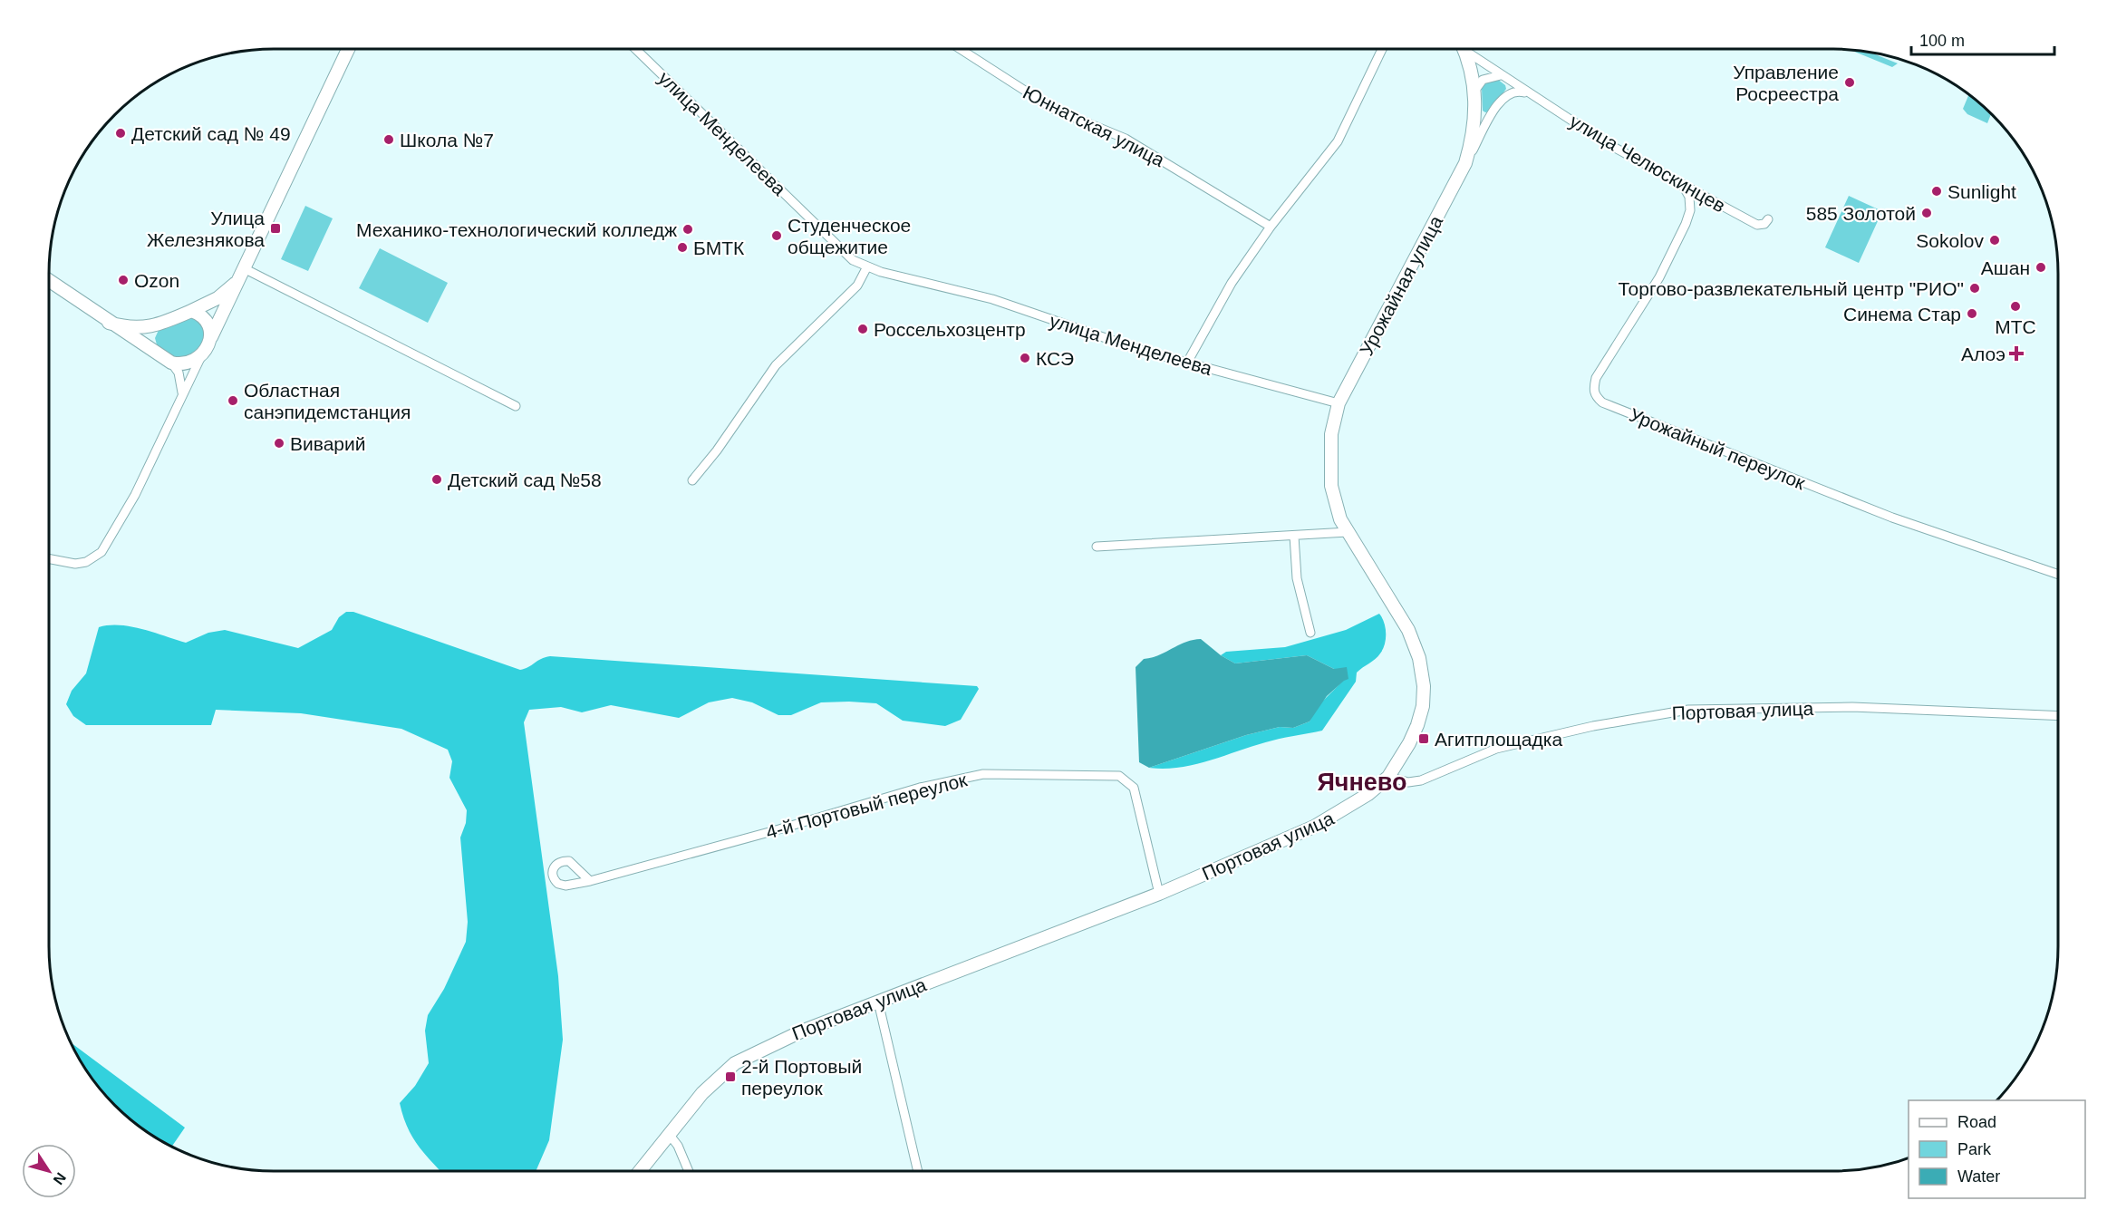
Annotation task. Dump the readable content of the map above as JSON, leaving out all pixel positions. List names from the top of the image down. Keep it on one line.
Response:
{"streets":{"street":["Юннатская улица","улица Менделеева","улица Челюскинцев","Урожайная улица","Урожайный переулок","Портовая улица","4-й Портовый переулок"]},"crossings":[["улица Менделеева","Урожайная улица"],["улица Челюскинцев","Урожайный переулок"],["Урожайная улица","Портовая улица"],["Портовая улица","4-й Портовый переулок"]],"districts":["Ячнево"],"places":{"other":["Управление Росреестра","Детский сад № 49","Школа №7","Sunlight","585 Золотой","Механико-технологический колледж","Студенческое общежитие","Sokolov","БМТК","Ашан","Ozon","Торгово-развлекательный центр \"РИО\"","МТС","Синема Стар","Россельхозцентр","КСЭ","Областная санэпидемстанция","Виварий","Детский сад №58"],"transit":["Улица Железнякова","Агитплощадка","2-й Портовый переулок"],"health":["Алоэ"]},"legend":["Road","Park","Water"],"scale_bar":"100 m","north":"bottom right"}
